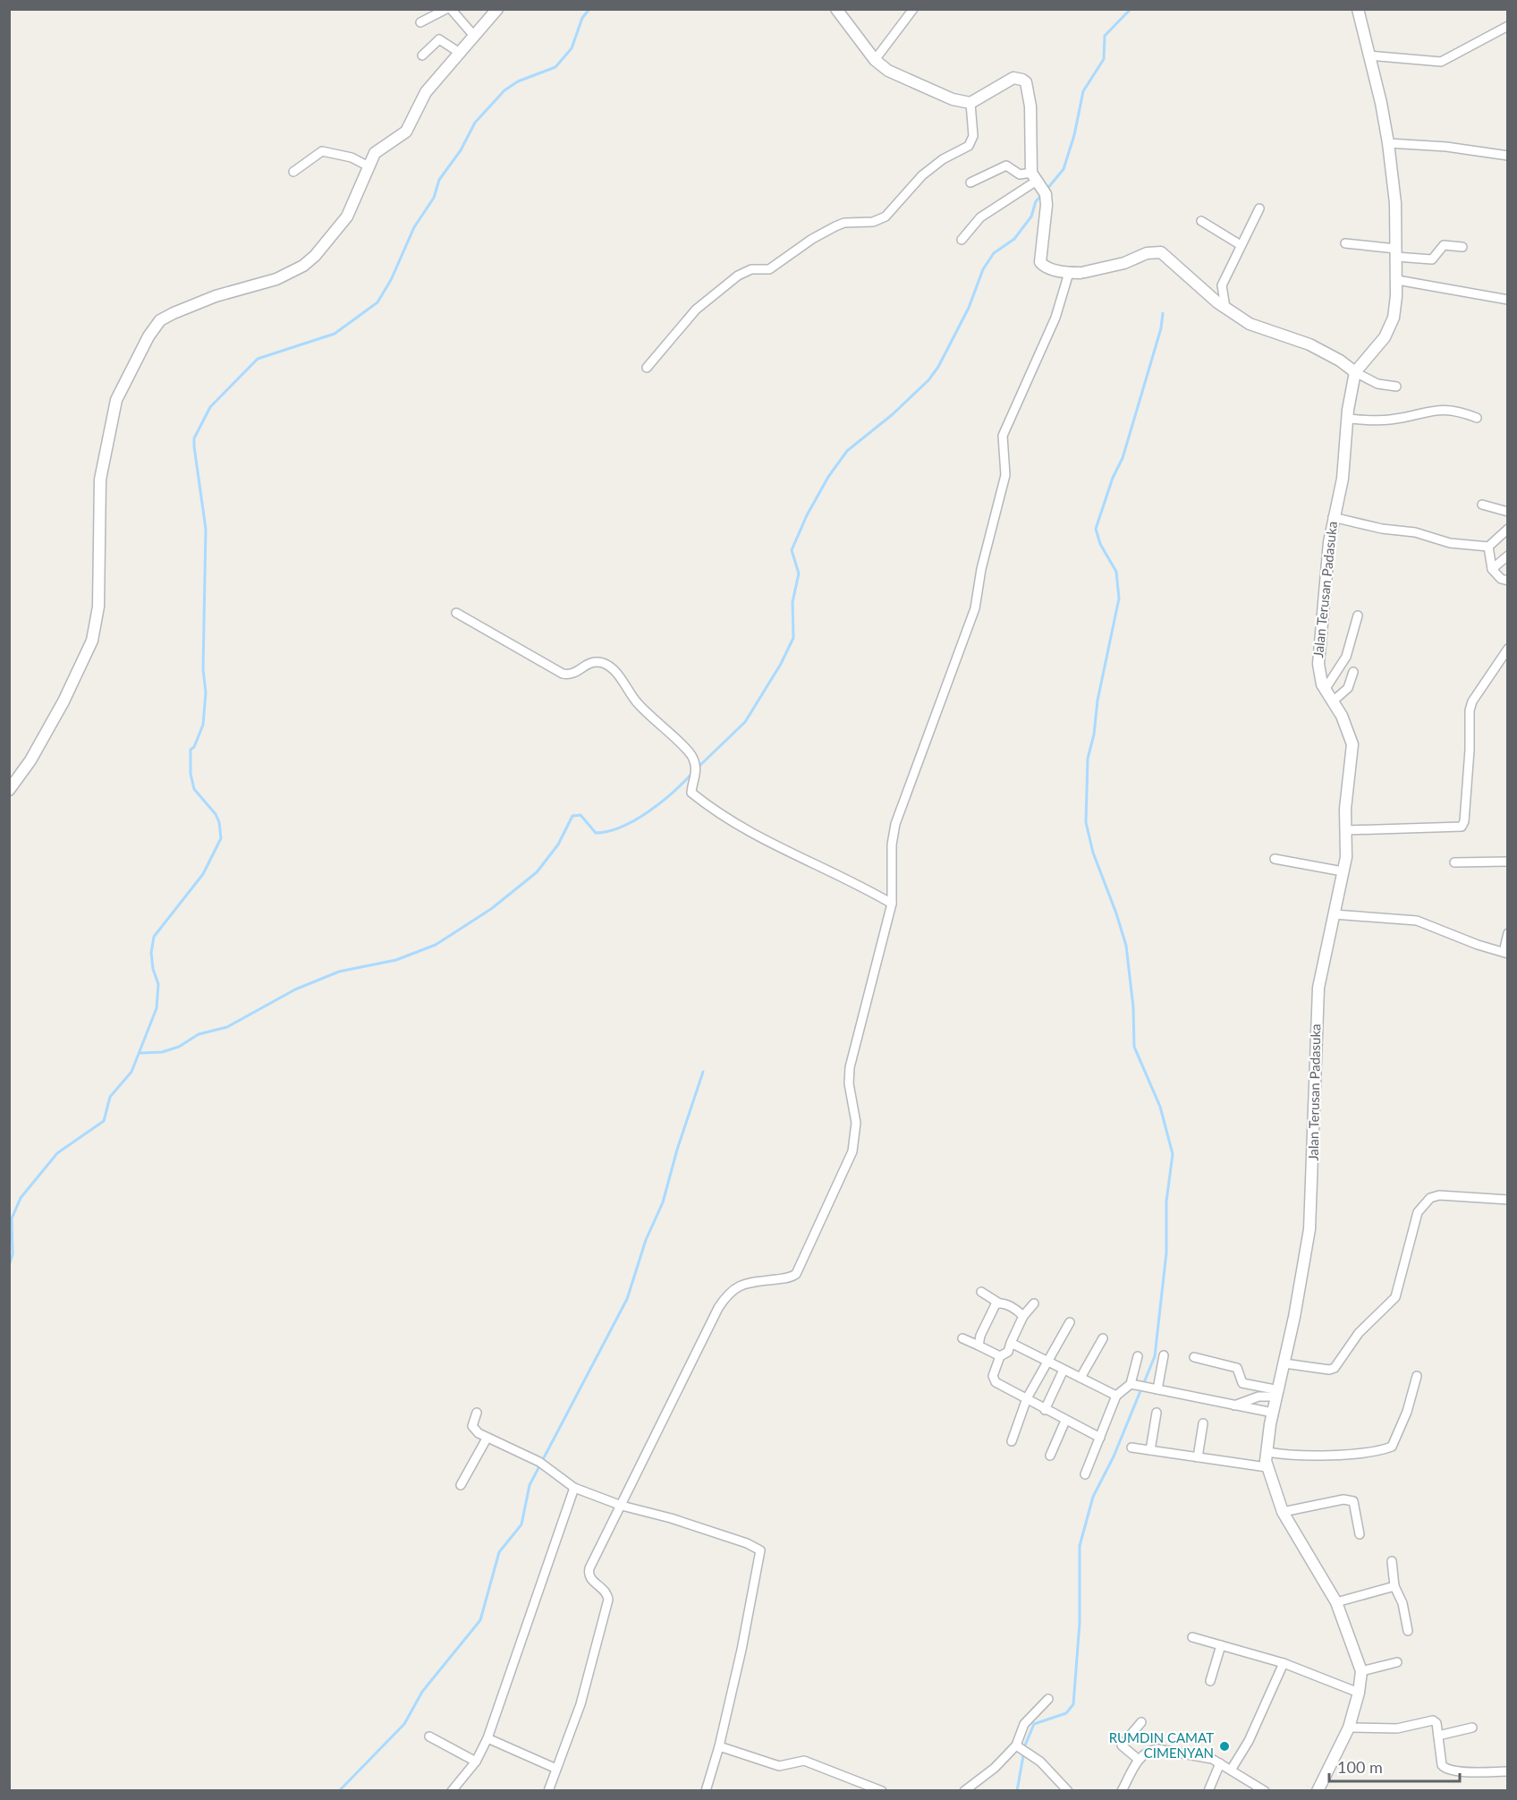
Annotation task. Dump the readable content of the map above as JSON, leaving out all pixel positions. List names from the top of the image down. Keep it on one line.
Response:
{"streets":{"street":["Jalan Terusan Padasuka"]},"places":["RUMDIN CAMAT CIMENYAN"],"scale_bar":"100 m"}
